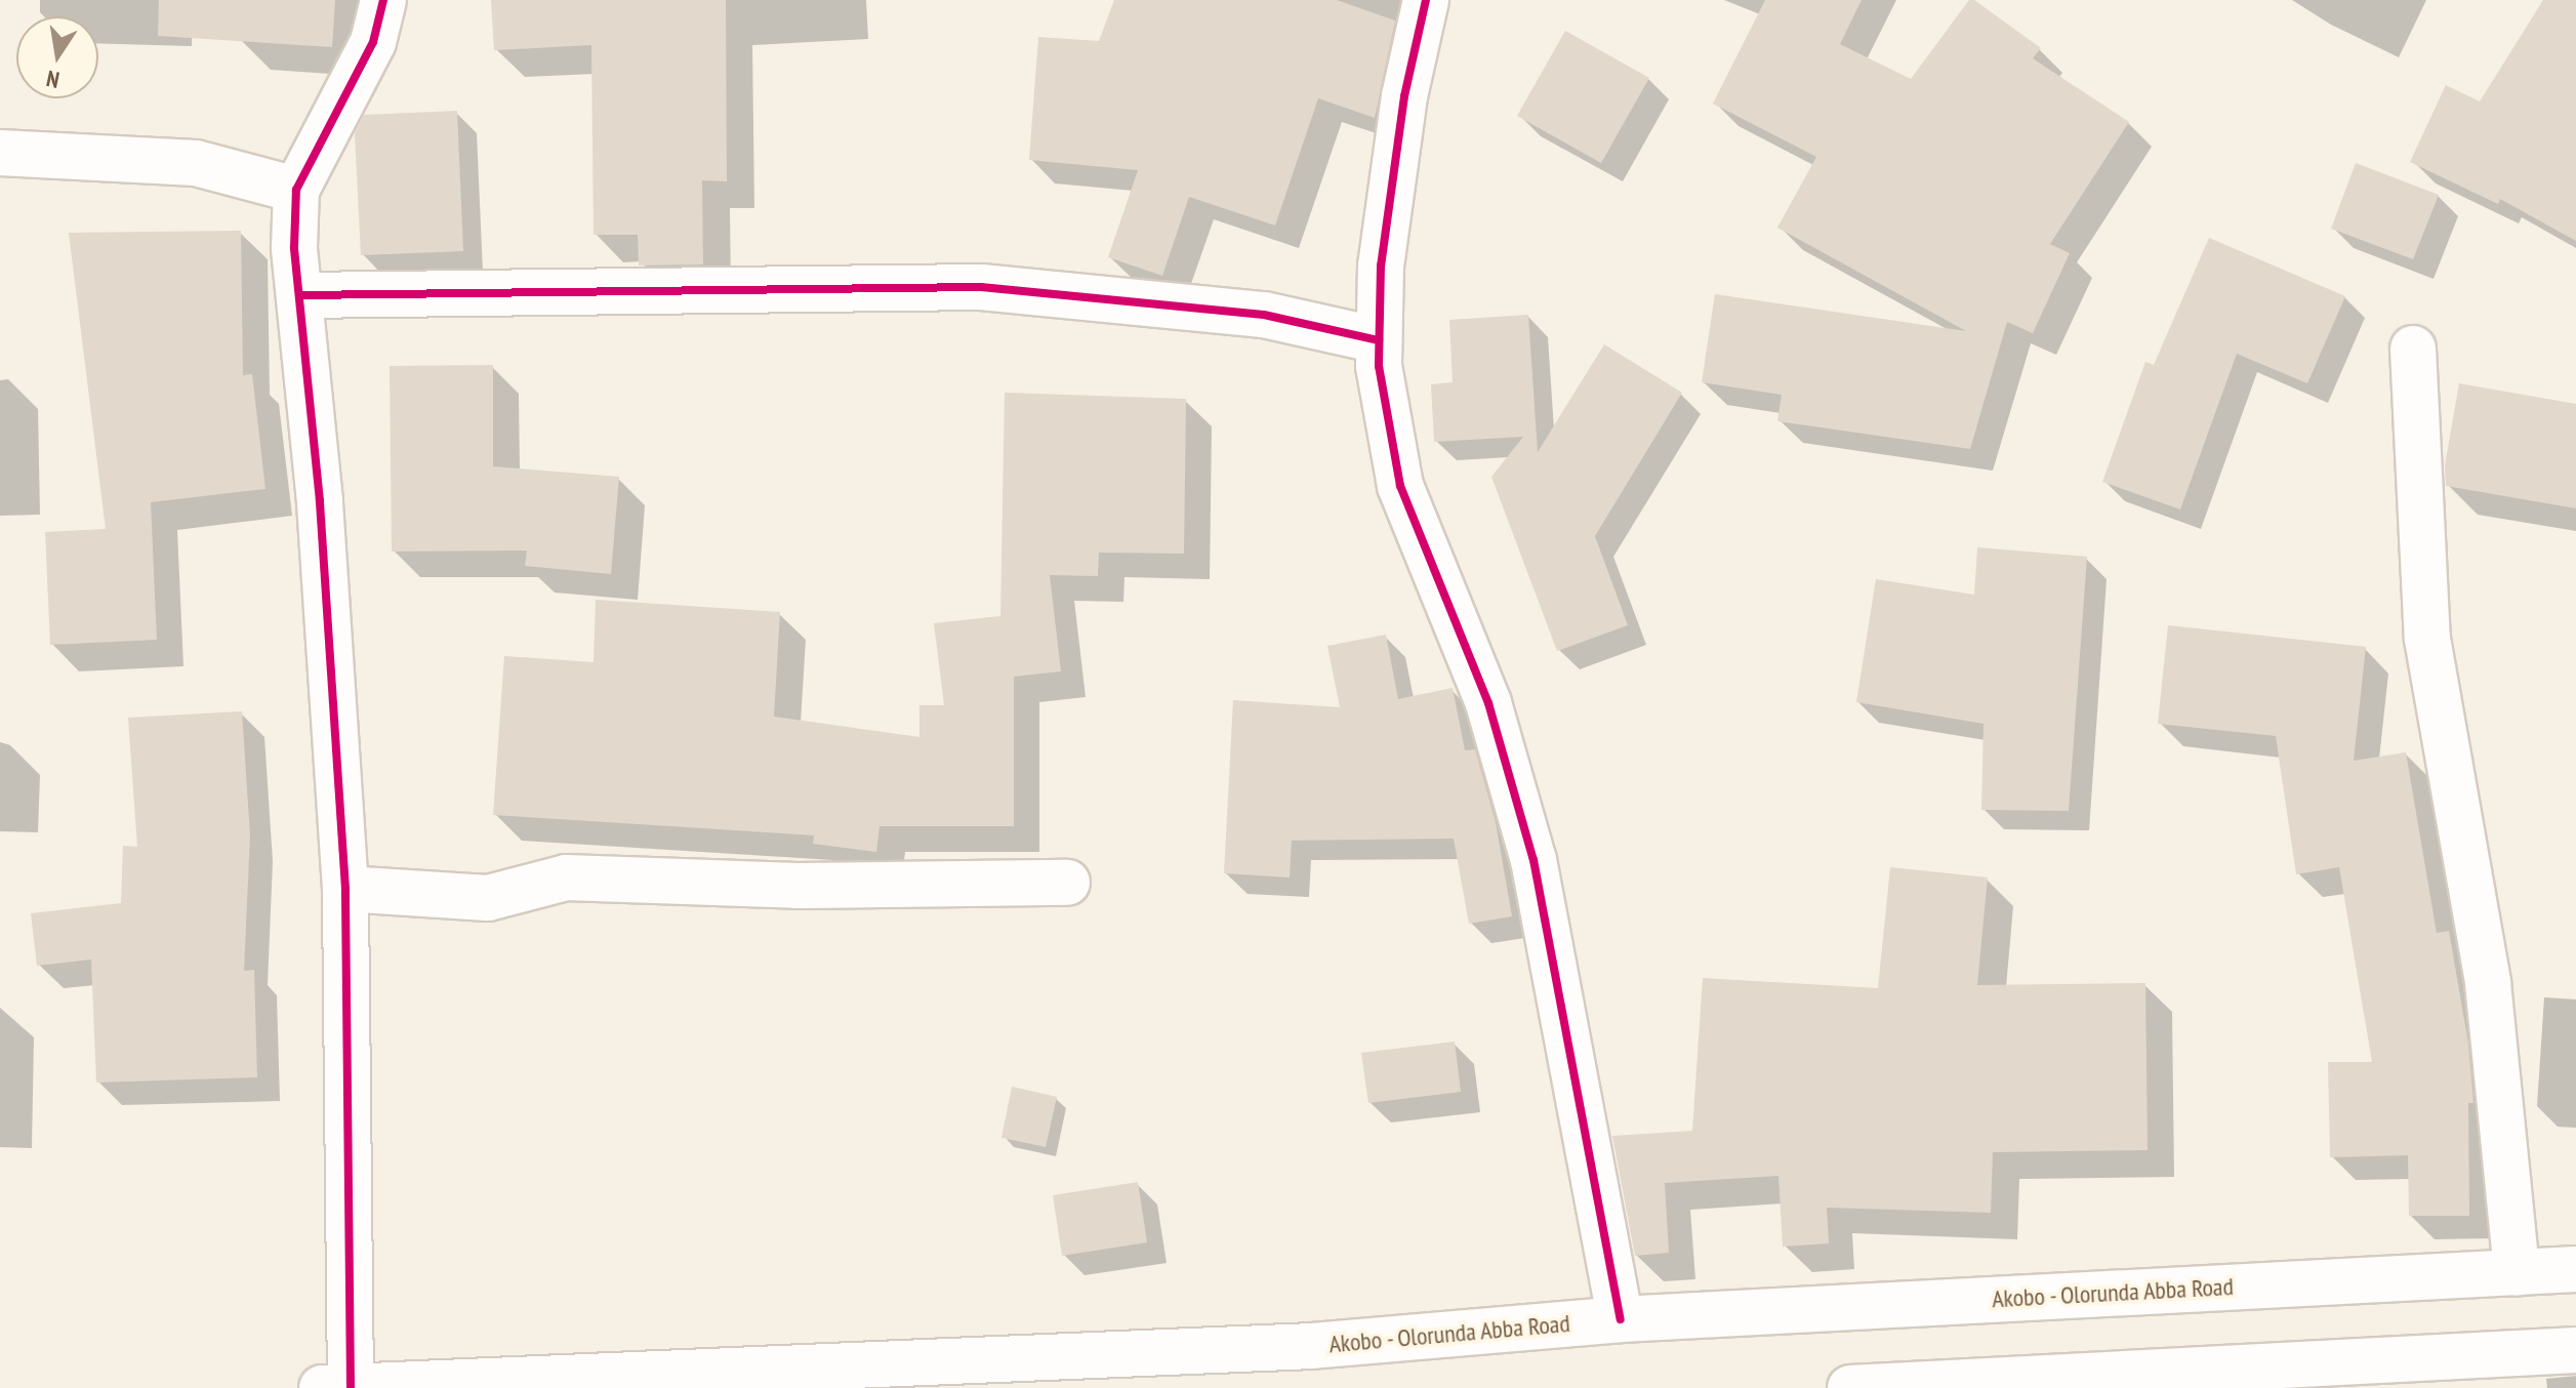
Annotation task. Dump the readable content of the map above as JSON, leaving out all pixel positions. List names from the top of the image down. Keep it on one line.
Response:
{"streets":{"street":["Akobo - Olorunda Abba Road"]},"north":"bottom"}
